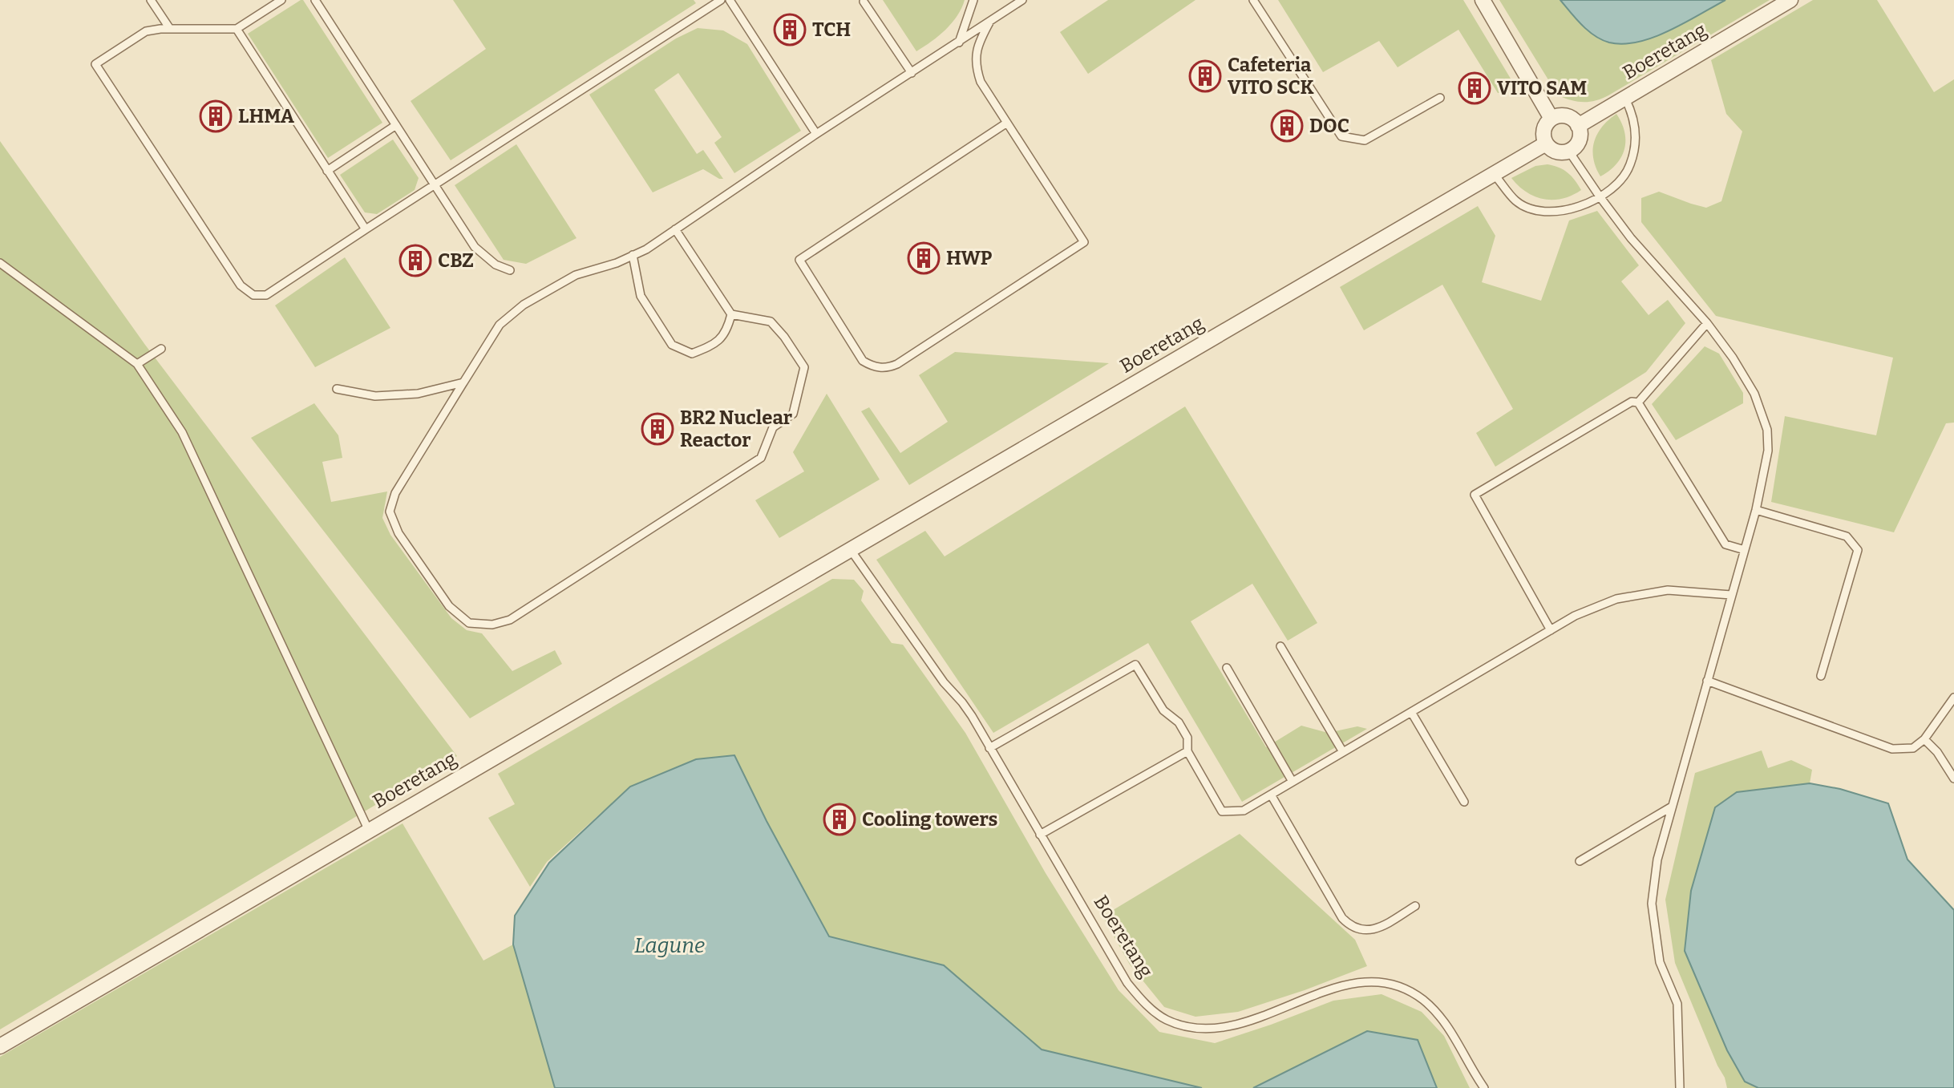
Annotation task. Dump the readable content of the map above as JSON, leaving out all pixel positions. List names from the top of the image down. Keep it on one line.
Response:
{"streets":{"street":["Boeretang"]},"water":["Lagune"],"places":{"building":["TCH","Cafeteria VITO SCK","VITO SAM","LHMA","DOC","HWP","CBZ","BR2 Nuclear Reactor","Cooling towers"]}}
